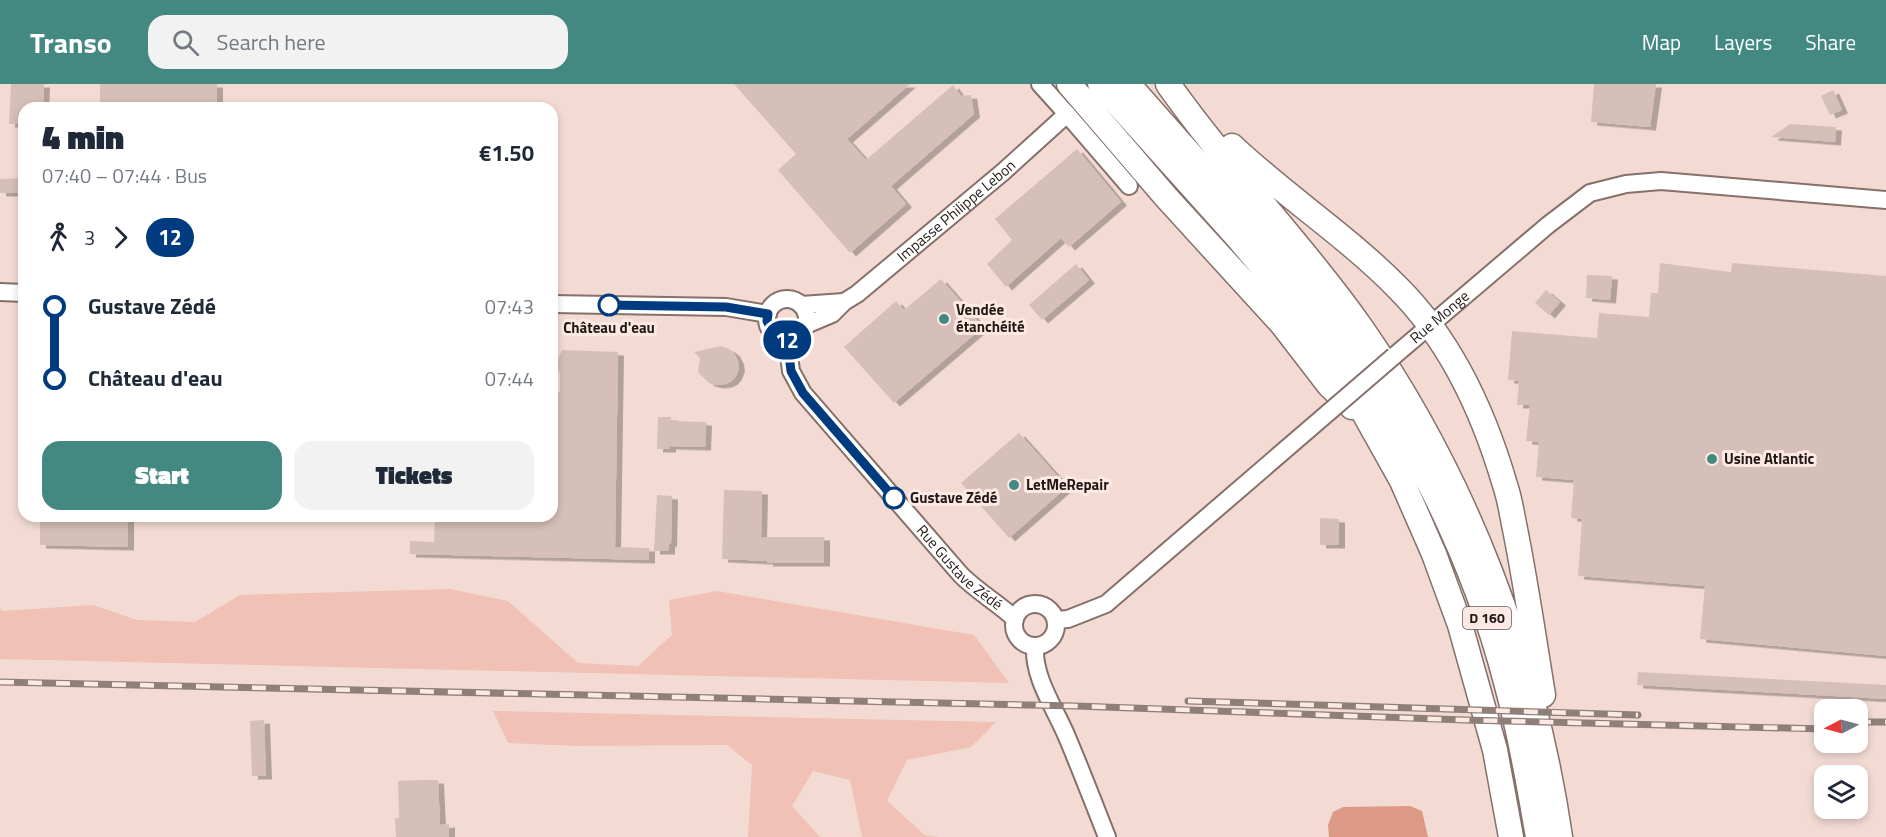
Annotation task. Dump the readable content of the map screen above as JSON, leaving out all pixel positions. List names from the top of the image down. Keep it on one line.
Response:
{"streets":{"highway":["D 160"],"street":["Impasse Philippe Lebon","Rue Monge","Rue Gustave Zédé"]},"crossings":[["Impasse Philippe Lebon","Rue Gustave Zédé"],["Rue Monge","Rue Gustave Zédé"]],"places":["Château d'eau","Vendée étanchéité","Usine Atlantic","LetMeRepair","Gustave Zédé"],"lines":["bus line 12"],"north":"left","page":{"header":"Transo","search":"Search here","nav":["Map","Layers","Share"],"on_map":"12","heading":["4 min","07:40 – 07:44 · Bus","€1.50"],"legs":["3","12"],"list":[{"name":"Gustave Zédé","value":"07:43"},{"name":"Château d'eau","value":"07:44"}],"buttons":["Start","Tickets"]}}
